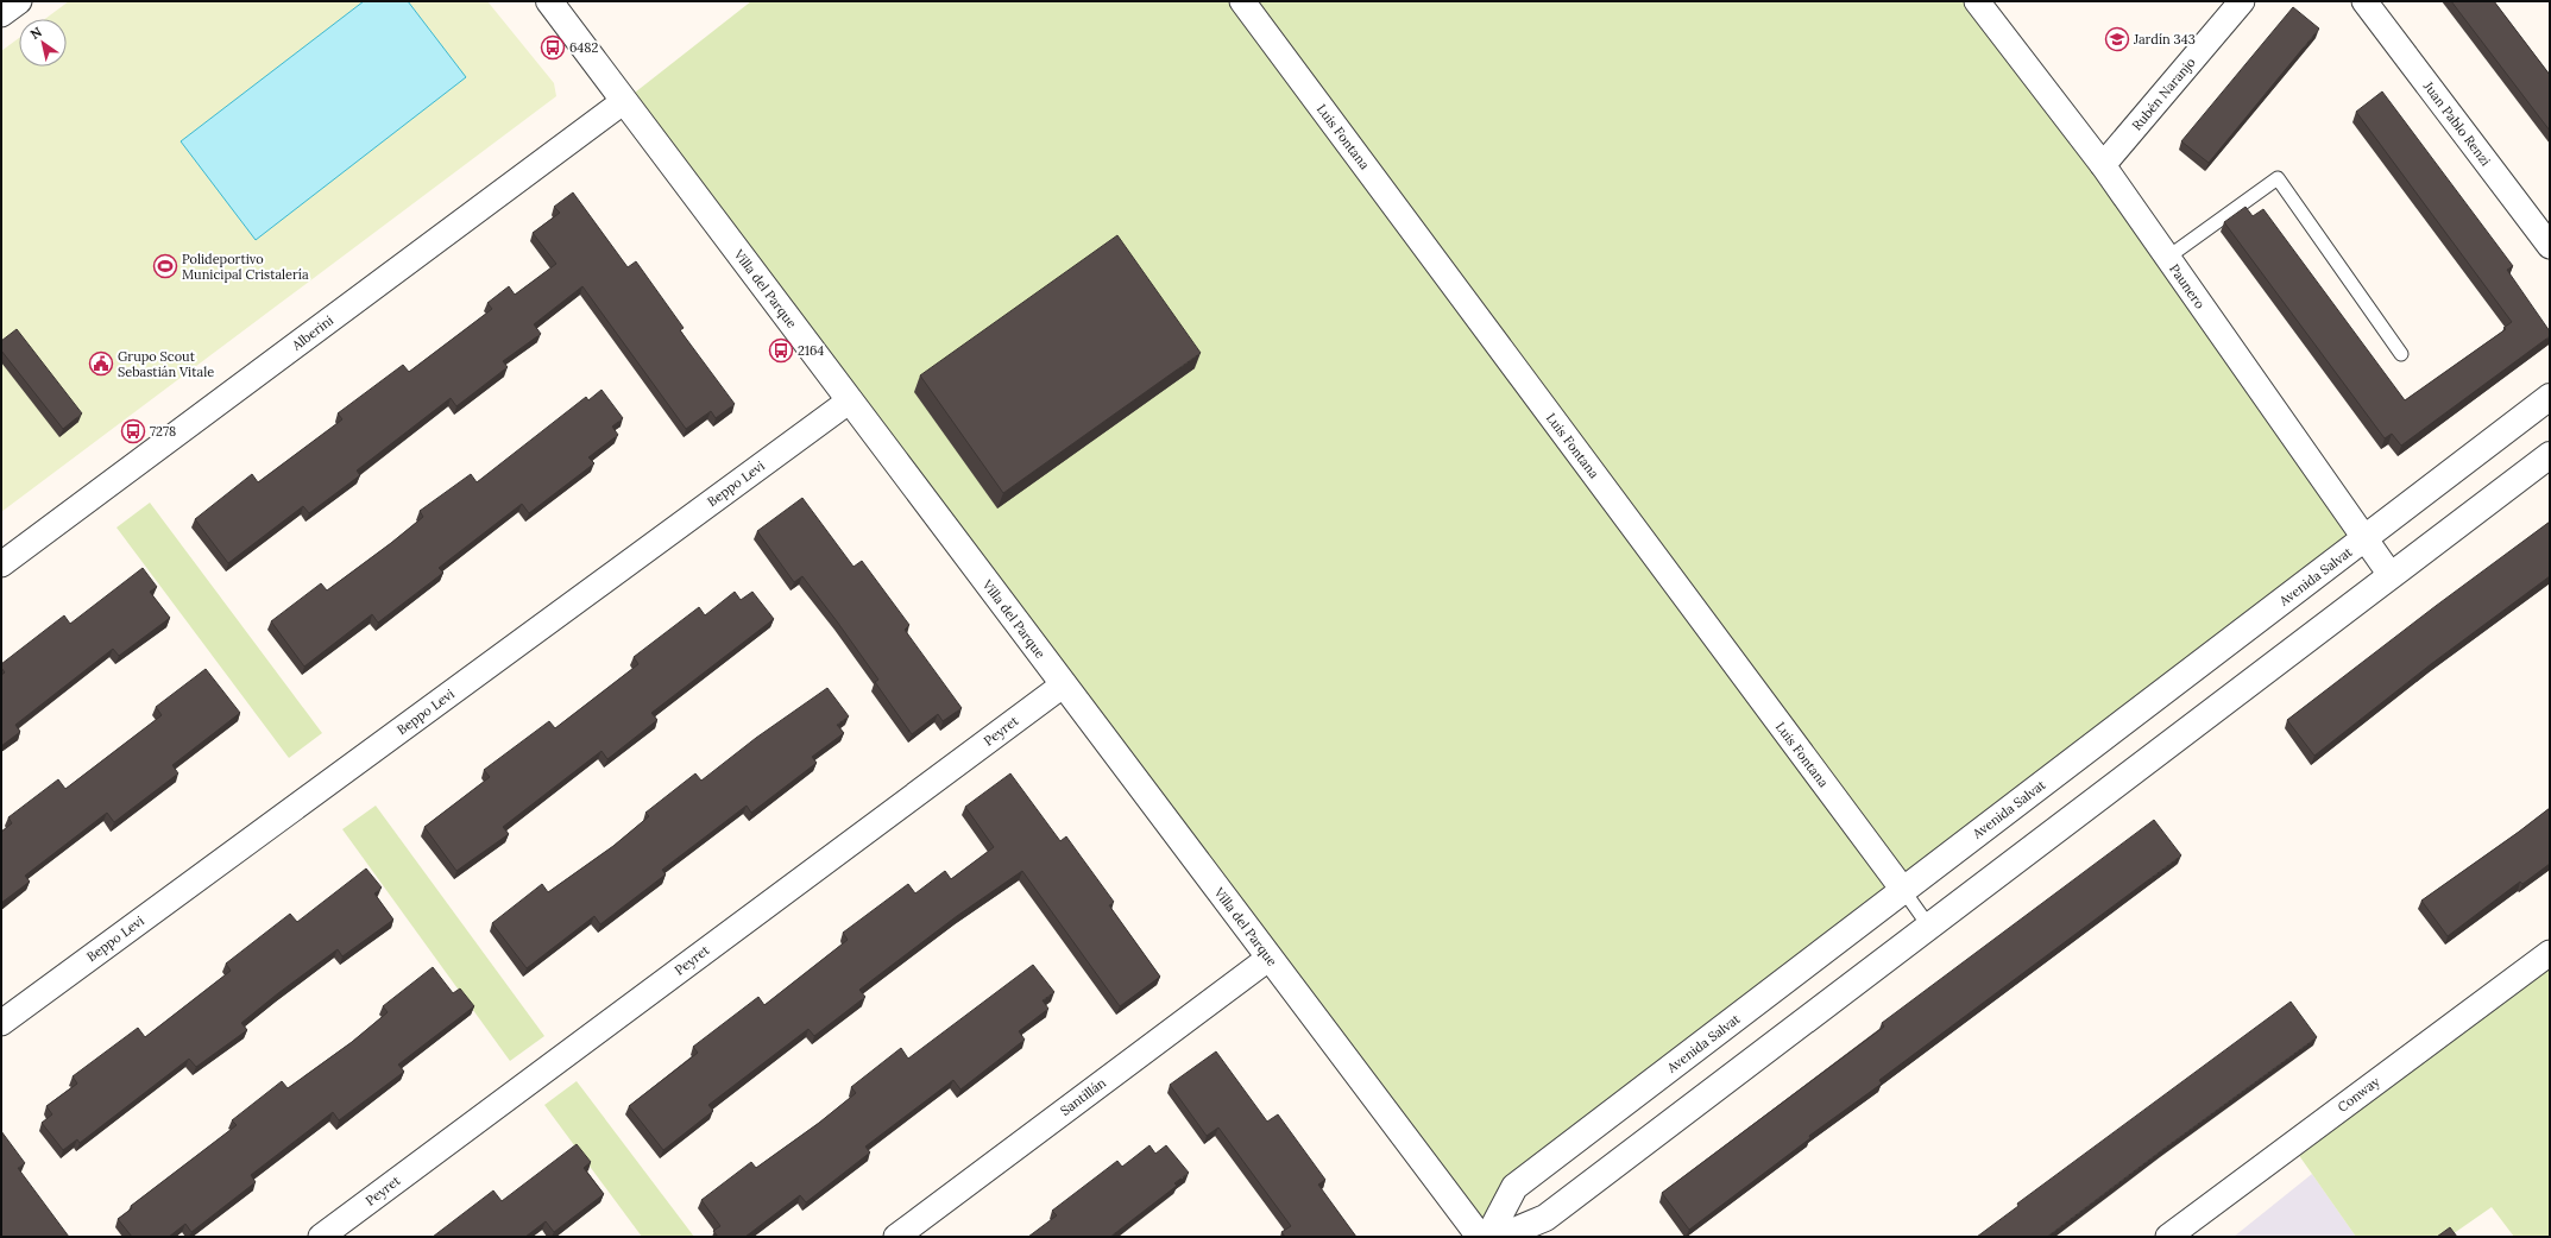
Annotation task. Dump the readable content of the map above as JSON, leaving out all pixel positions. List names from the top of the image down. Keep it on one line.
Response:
{"streets":{"street":["Rubén Naranjo","Juan Pablo Renzi","Luis Fontana","Paunero","Villa del Parque","Alberini","Beppo Levi","Avenida Salvat","Peyret","Conway","Santillán"]},"crossings":[["Rubén Naranjo","Paunero"],["Luis Fontana","Avenida Salvat"],["Paunero","Avenida Salvat"],["Villa del Parque","Alberini"],["Villa del Parque","Beppo Levi"],["Villa del Parque","Peyret"],["Villa del Parque","Santillán"]],"places":{"school or university":["Jardín 343"],"bus stop":["6482","2164","7278"],"sports":["Polideportivo Municipal Cristalería"],"public building":["Grupo Scout Sebastián Vitale"]},"north":"top left"}
